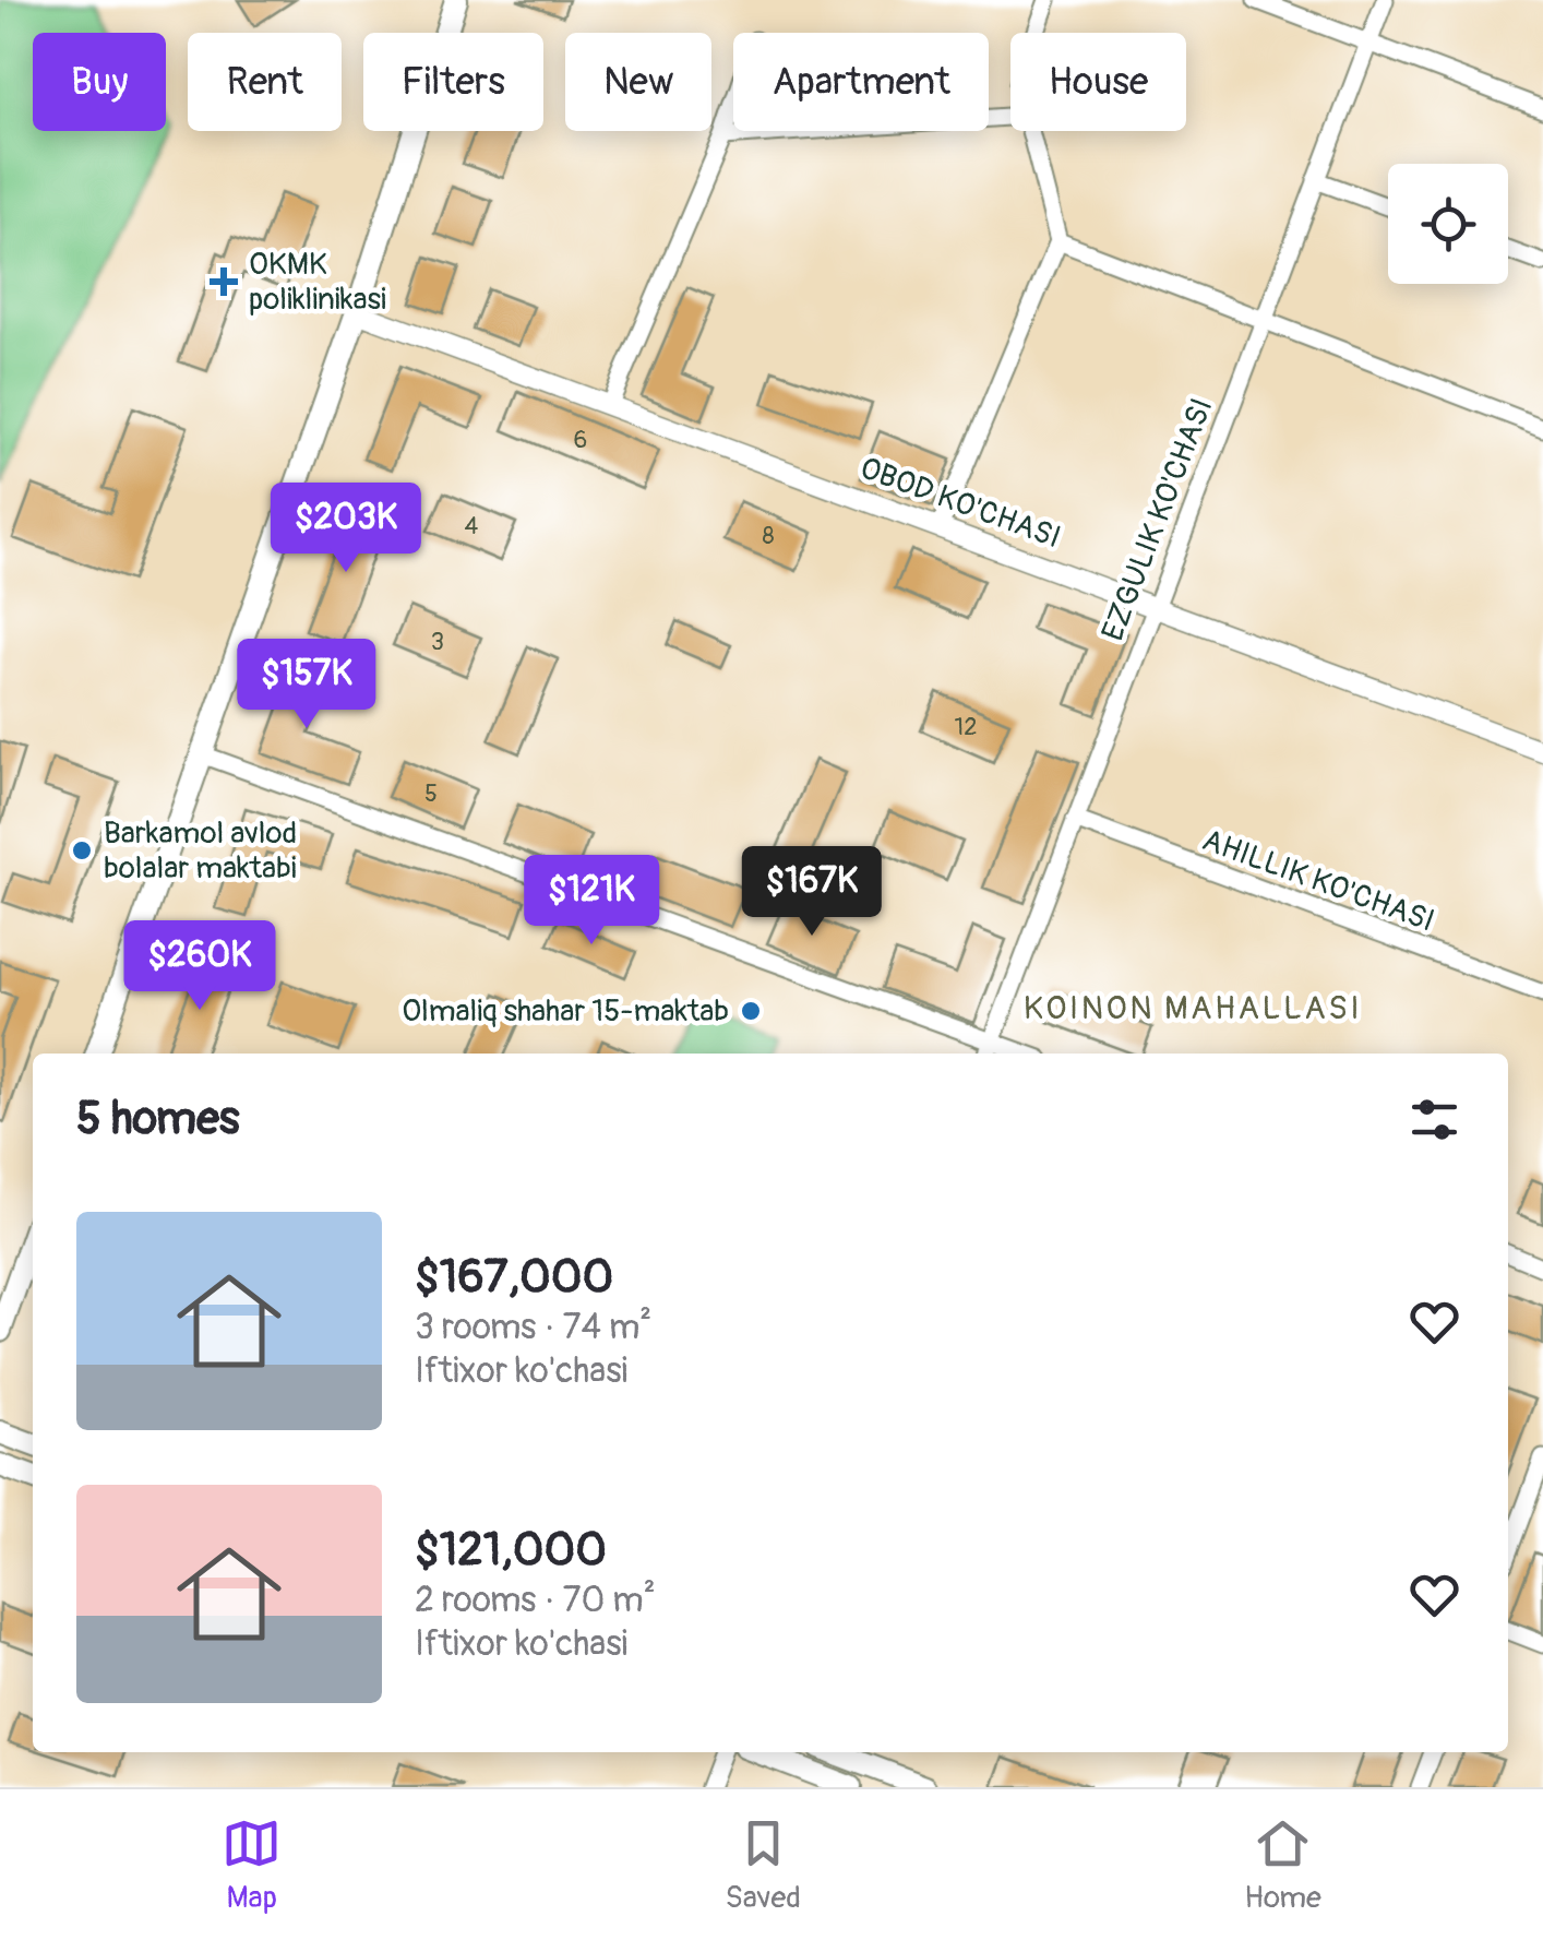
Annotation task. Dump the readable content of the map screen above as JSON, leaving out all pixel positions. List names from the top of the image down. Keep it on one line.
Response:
{"streets":{"street":["OBOD KO'CHASI","EZGULIK KO'CHASI","AHILLIK KO'CHASI"]},"crossings":[["OBOD KO'CHASI","EZGULIK KO'CHASI"],["EZGULIK KO'CHASI","AHILLIK KO'CHASI"]],"districts":["KOINON MAHALLASI"],"places":{"health":["OKMK poliklinikasi"],"other":["Barkamol avlod bolalar maktabi","Olmaliq shahar 15-maktab"]},"house_numbers":["6","4","8","3","12","5"],"page":{"chip":["Buy","Rent","Filters","New","Apartment","House"],"price":["$203K","$157K","$167K","$121K","$260K"],"heading":"5 homes","list":[{"name":"$167,000","note":"3 rooms · 74 m² · Iftixor ko'chasi"},{"name":"$121,000","note":"2 rooms · 70 m² · Iftixor ko'chasi"}],"tabs":["Map","Saved","Home"]}}
